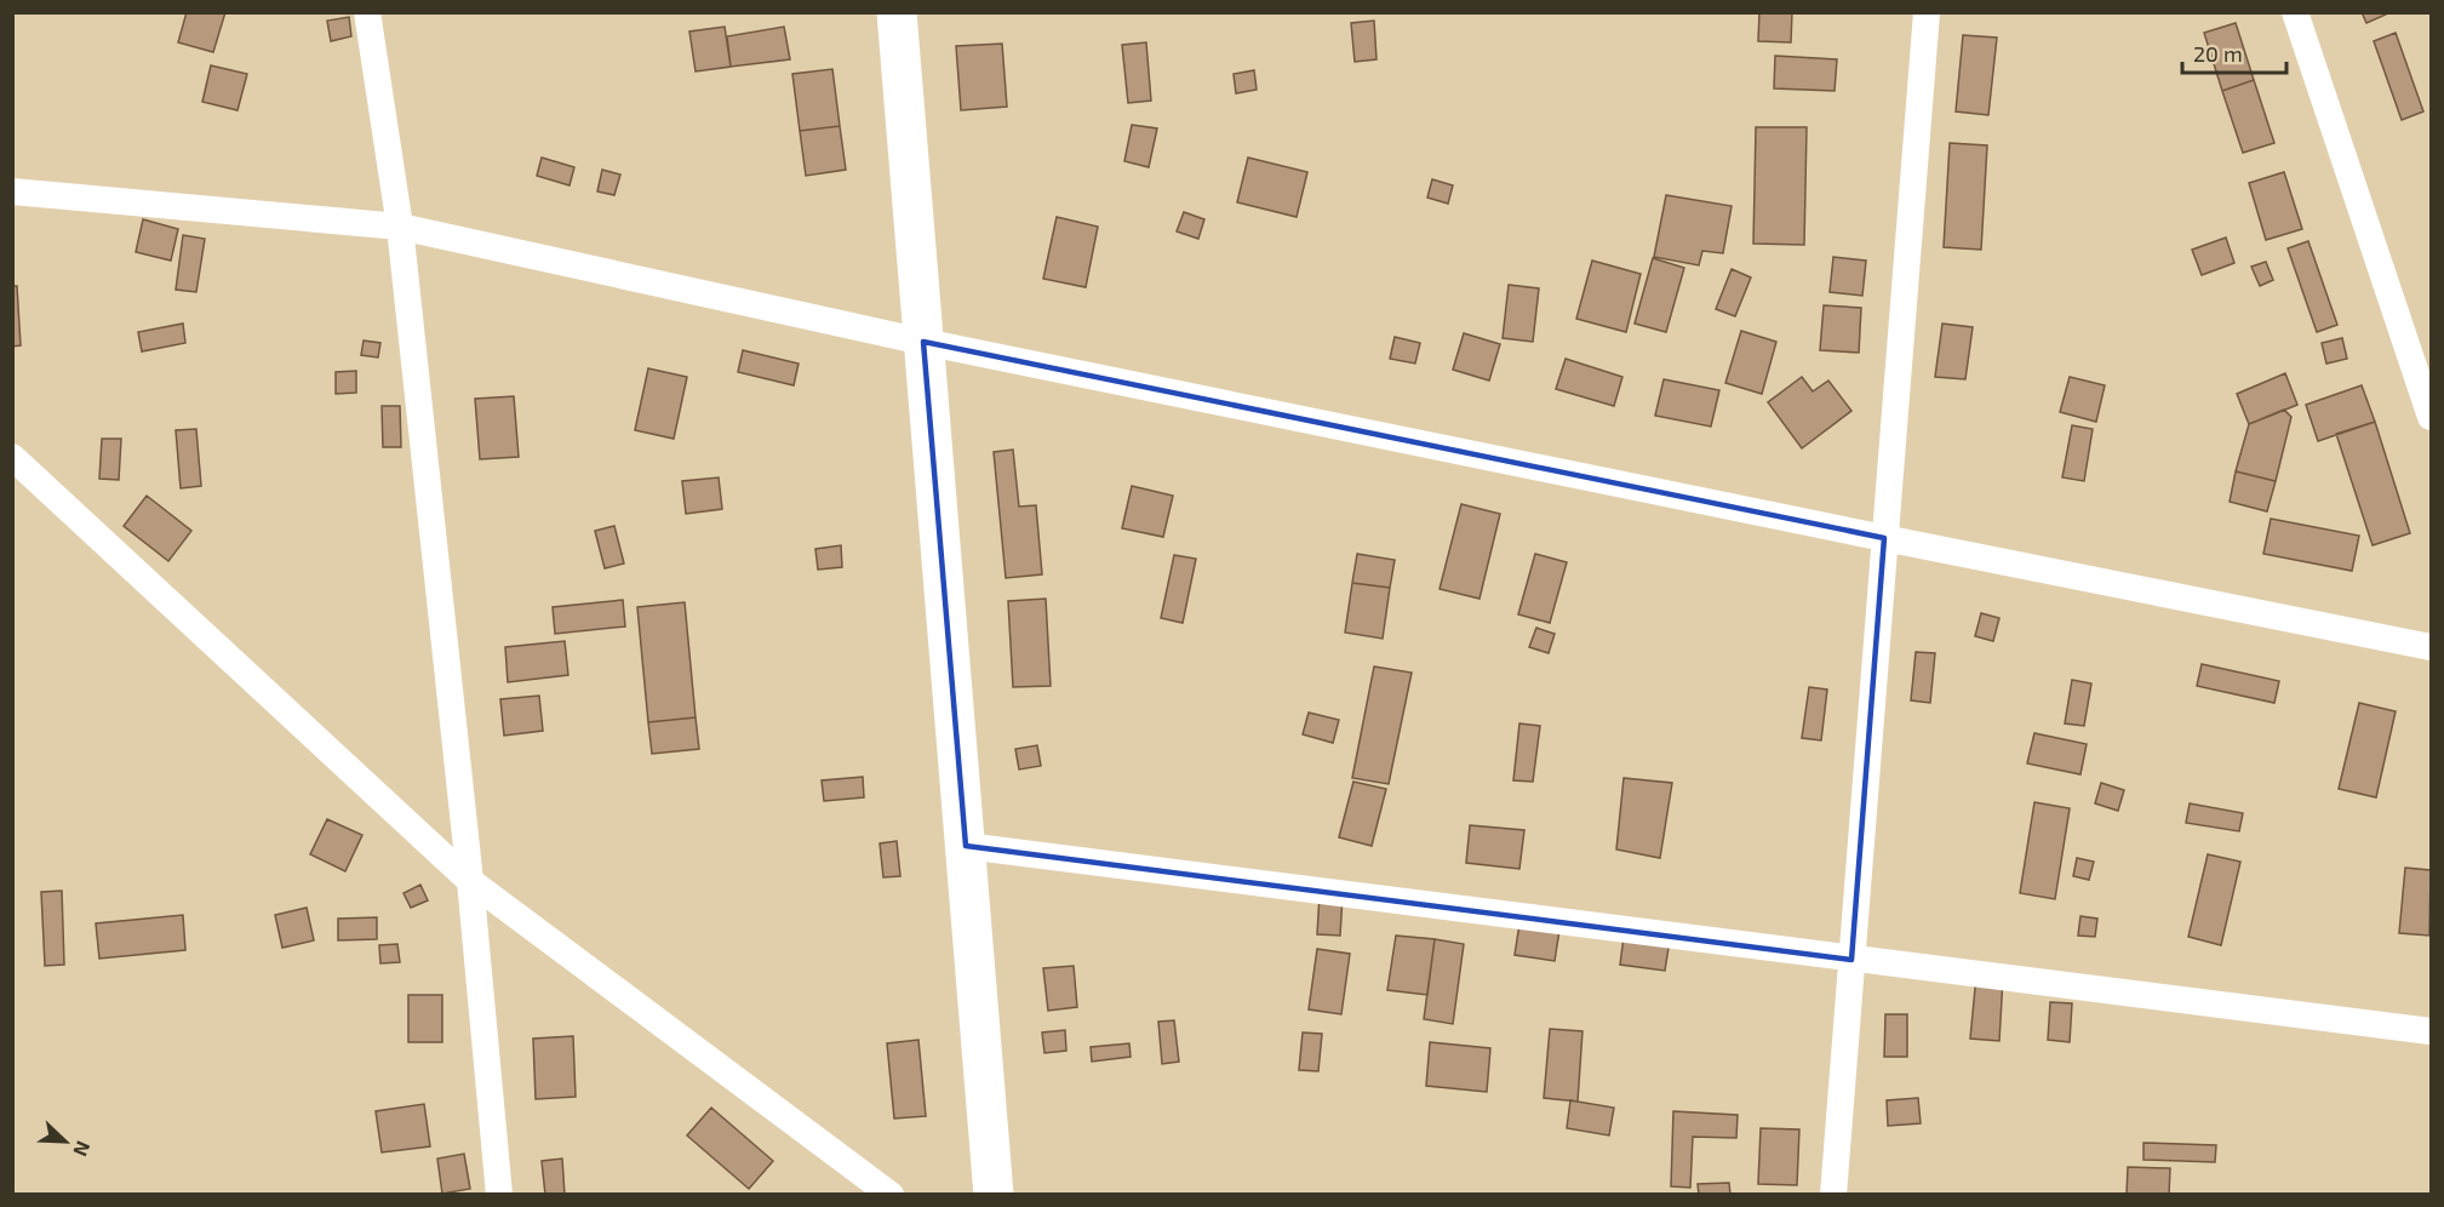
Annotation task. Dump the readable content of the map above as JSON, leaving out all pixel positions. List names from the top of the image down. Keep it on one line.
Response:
{"scale_bar":"20 m","north":"bottom right"}
